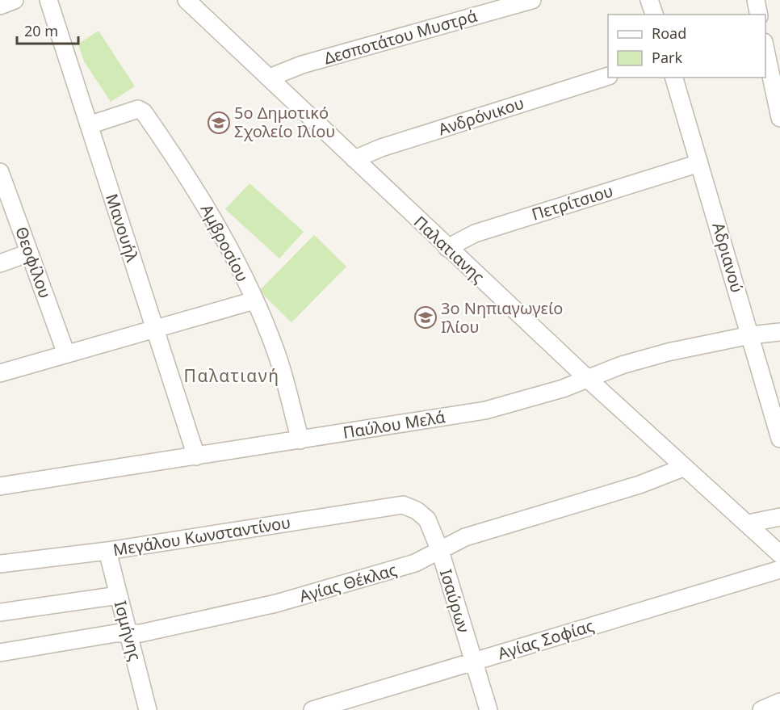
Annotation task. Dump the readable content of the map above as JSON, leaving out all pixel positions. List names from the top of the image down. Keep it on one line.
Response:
{"streets":{"street":["Δεσποτάτου Μυστρά","Ανδρόνικου","Πετρίτσιου","Μανουήλ","Αμβροσίου","Παλατιανης","Αδριανού","Θεοφίλου","Παύλου Μελά","Μεγάλου Κωνσταντίνου","Αγίας Θέκλας","Ισαύρων","Ισμήνης","Αγίας Σοφίας"]},"crossings":[["Δεσποτάτου Μυστρά","Παλατιανης"],["Ανδρόνικου","Παλατιανης"],["Πετρίτσιου","Παλατιανης"],["Πετρίτσιου","Αδριανού"],["Μανουήλ","Αμβροσίου"],["Μανουήλ","Παύλου Μελά"],["Αμβροσίου","Παύλου Μελά"],["Παλατιανης","Παύλου Μελά"],["Παλατιανης","Αγίας Θέκλας"],["Αδριανού","Παύλου Μελά"],["Μεγάλου Κωνσταντίνου","Ισαύρων"],["Μεγάλου Κωνσταντίνου","Ισμήνης"],["Αγίας Θέκλας","Ισαύρων"],["Αγίας Θέκλας","Ισμήνης"],["Ισαύρων","Αγίας Σοφίας"]],"districts":["Παλατιανή"],"places":{"school or university":["5ο Δημοτικό Σχολείο Ιλίου","3ο Νηπιαγωγείο Ιλίου"]},"legend":["Road","Park"],"scale_bar":"20 m"}
